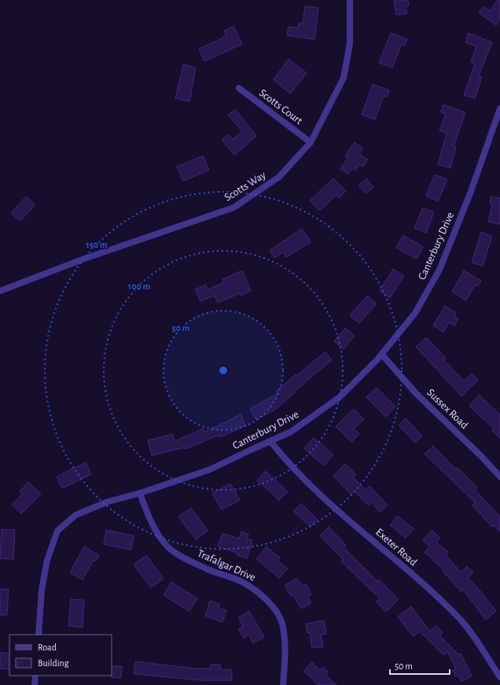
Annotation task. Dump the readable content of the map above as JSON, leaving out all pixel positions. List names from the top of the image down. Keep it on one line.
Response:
{"streets":{"street":["Scotts Court","Scotts Way","Canterbury Drive","Sussex Road","Exeter Road","Trafalgar Drive"]},"crossings":[["Scotts Court","Scotts Way"],["Canterbury Drive","Sussex Road"],["Canterbury Drive","Exeter Road"],["Canterbury Drive","Trafalgar Drive"]],"legend":["Road","Building"],"scale_bar":"50 m","rings":["150 m","100 m","50 m"]}
